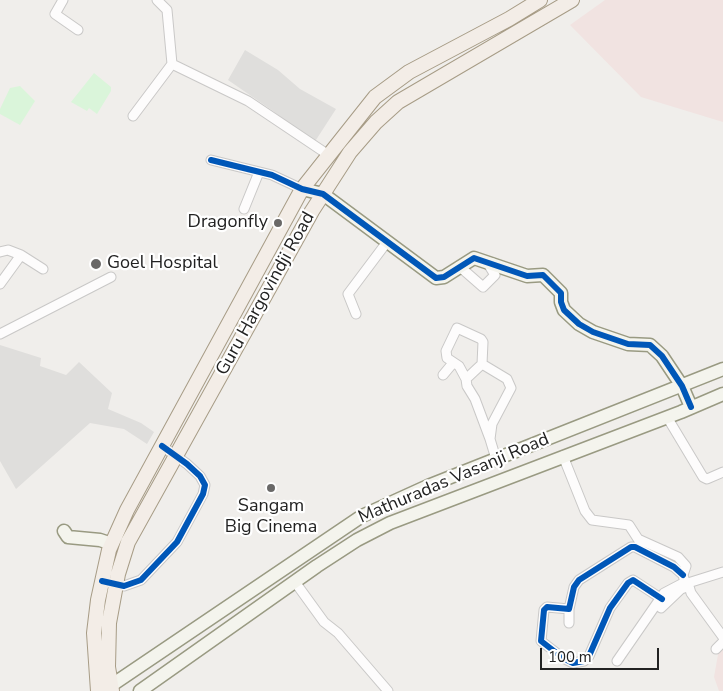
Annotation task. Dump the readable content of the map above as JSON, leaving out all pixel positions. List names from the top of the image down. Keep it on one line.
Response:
{"streets":{"main road":["Guru Hargovindji Road","Mathuradas Vasanji Road"]},"crossings":[["Guru Hargovindji Road","Mathuradas Vasanji Road"]],"places":["Dragonfly","Goel Hospital","Sangam Big Cinema"],"scale_bar":"100 m"}
